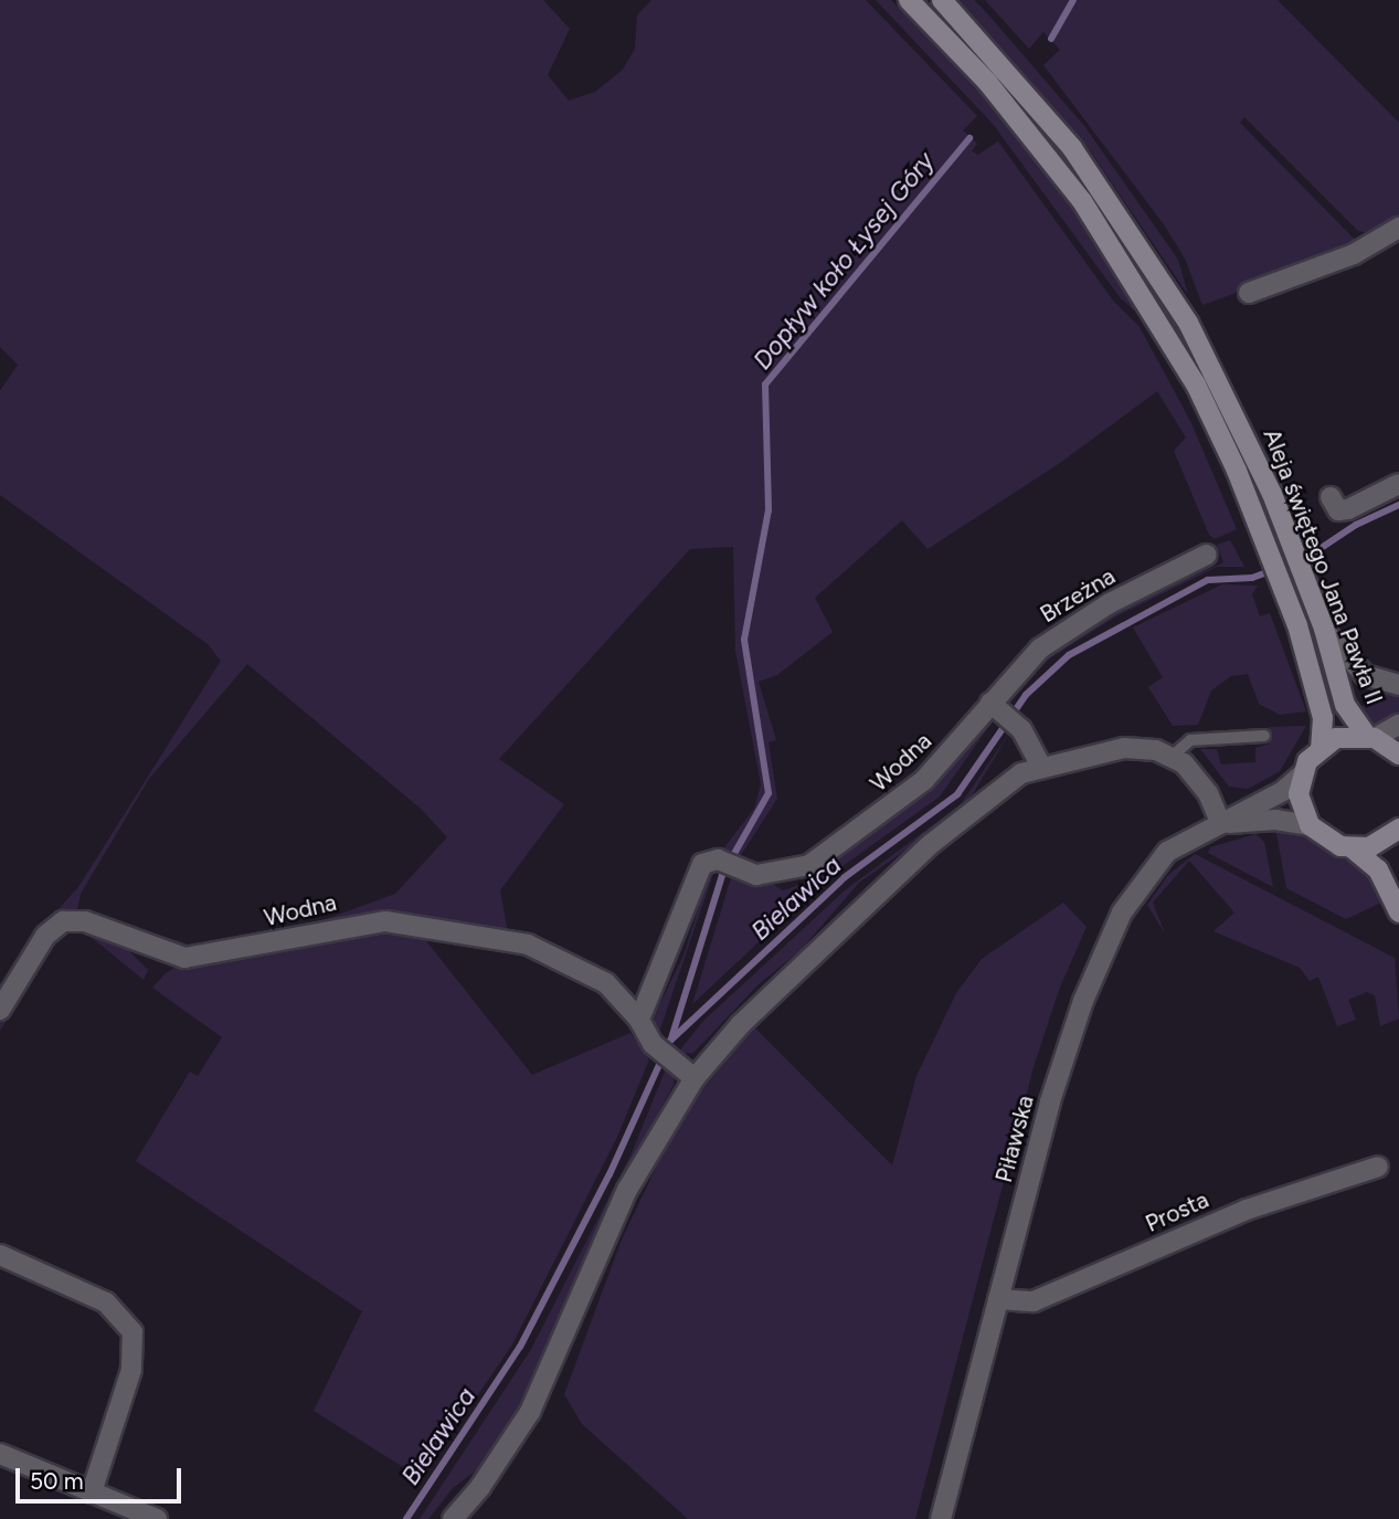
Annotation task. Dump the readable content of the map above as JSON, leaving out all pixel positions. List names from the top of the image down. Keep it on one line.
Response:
{"streets":{"main road":["Aleja świętego Jana Pawła II"],"street":["Brzeżna","Wodna","Piławska","Prosta"]},"crossings":[["Brzeżna","Wodna"],["Piławska","Prosta"]],"water":["Dopływ koło Łysej Góry","Bielawica"],"scale_bar":"50 m"}
